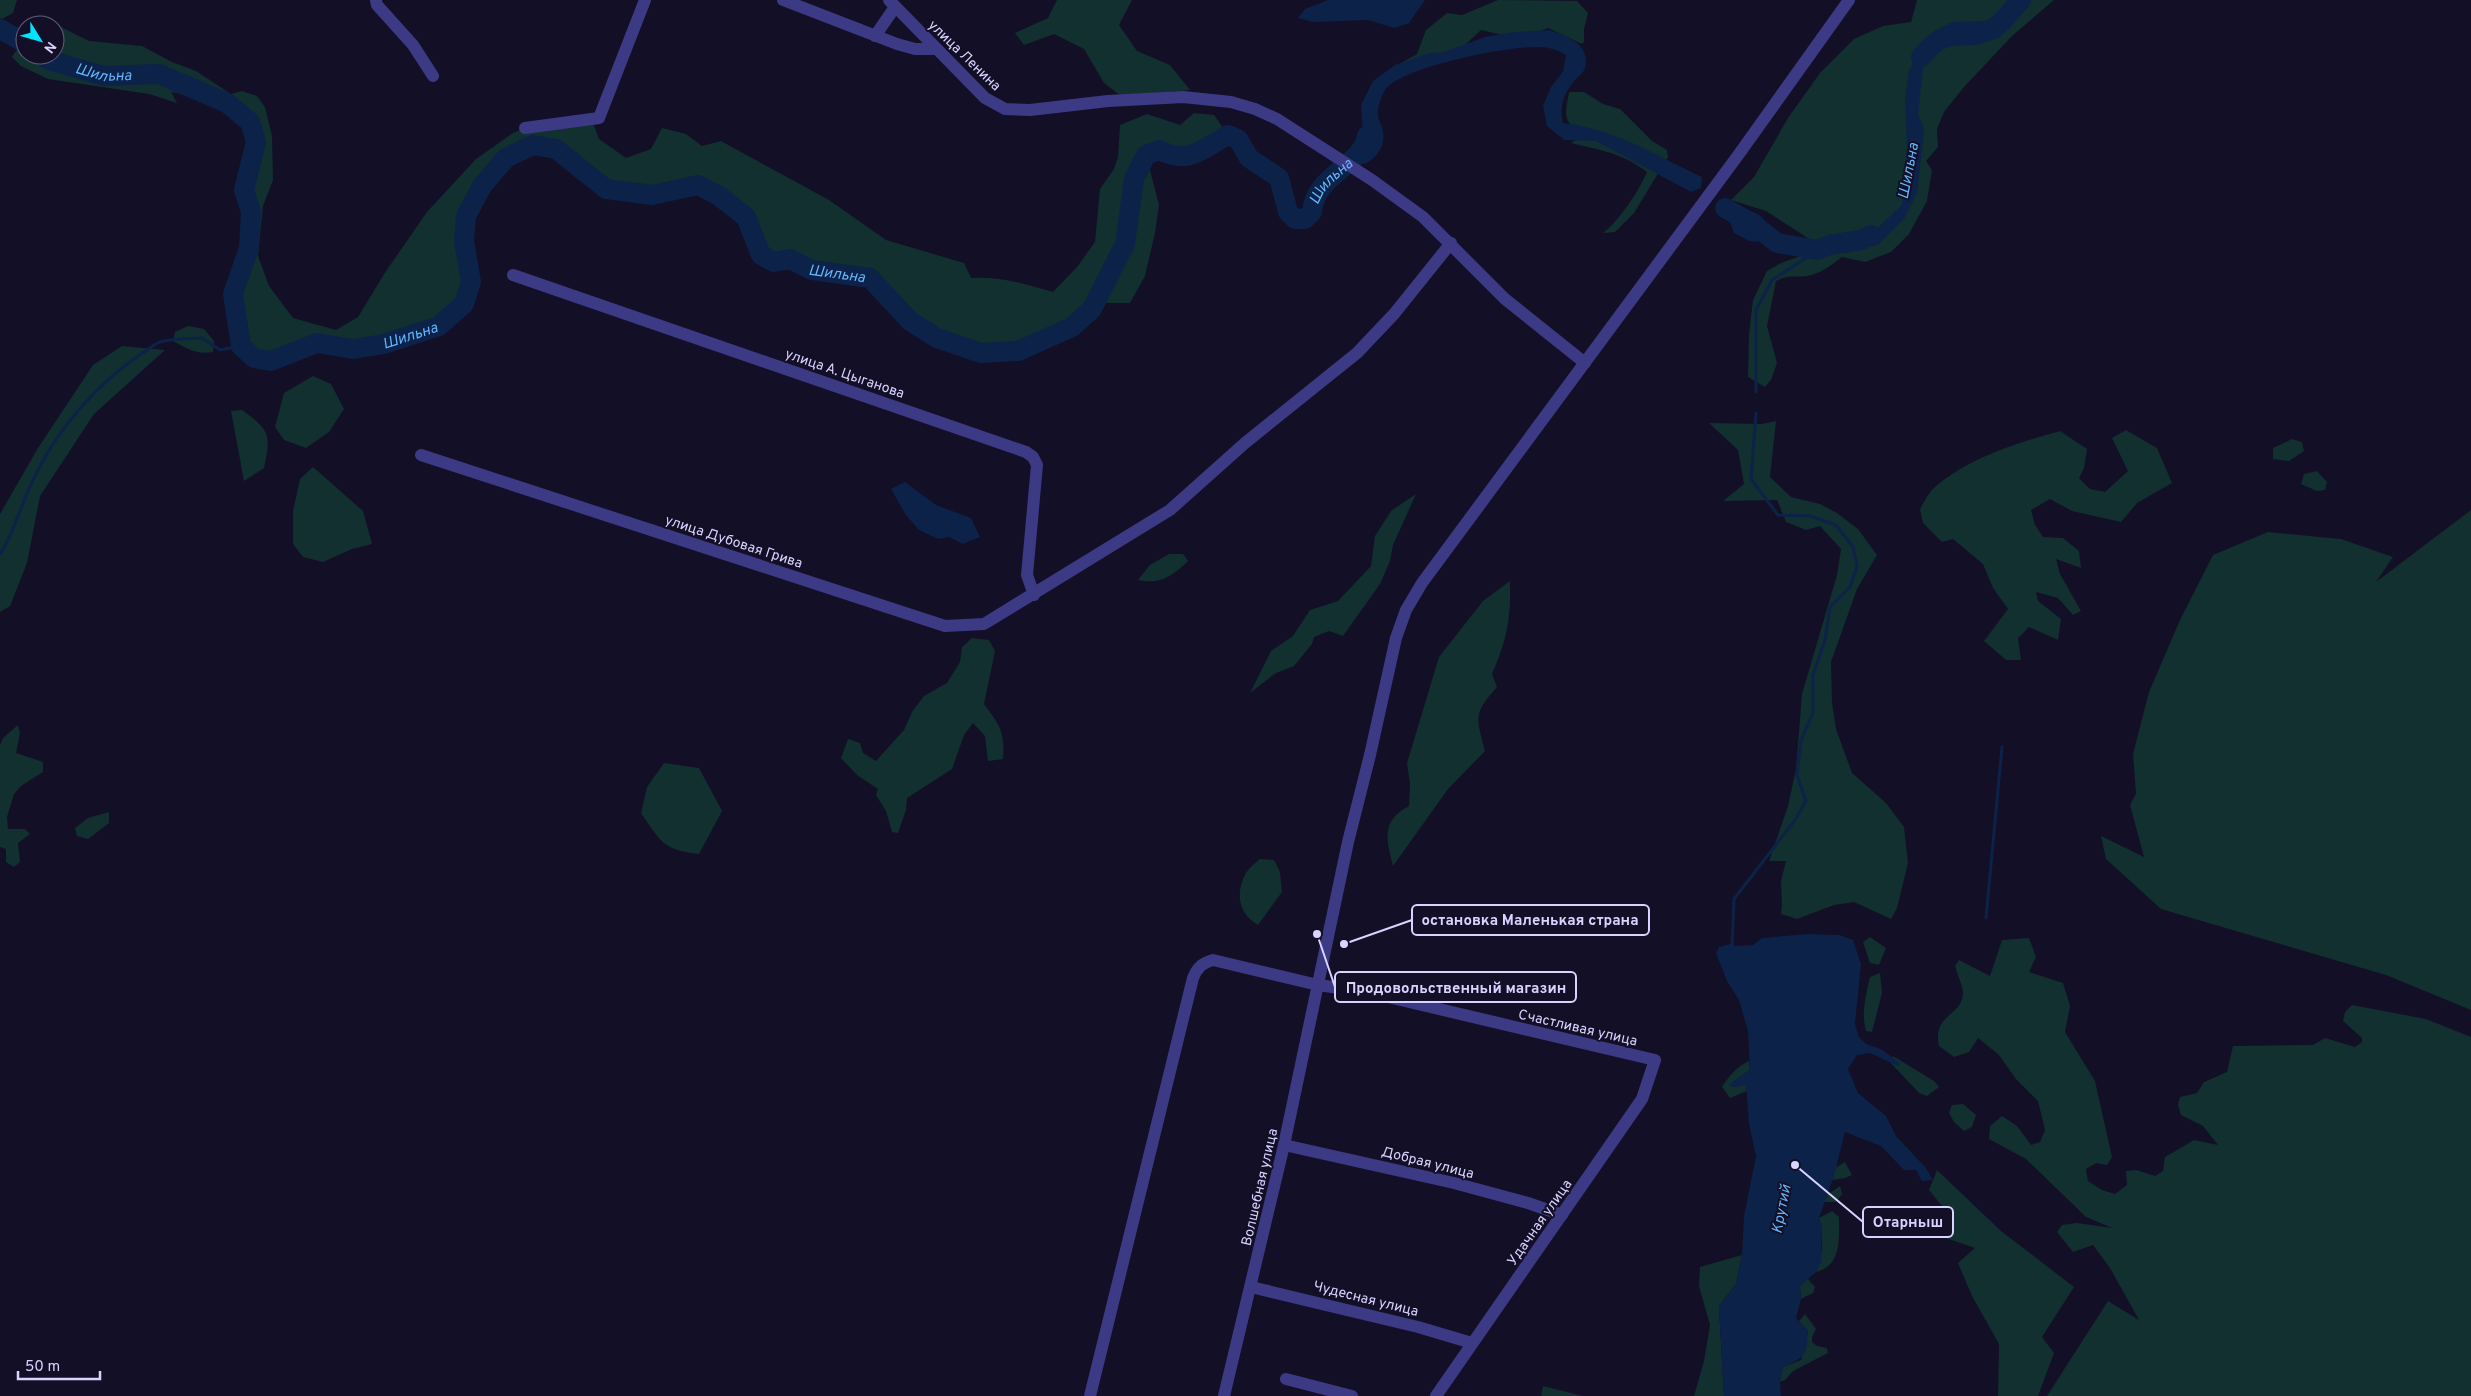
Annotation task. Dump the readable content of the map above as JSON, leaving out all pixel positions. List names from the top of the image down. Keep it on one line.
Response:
{"streets":{"street":["улица Ленина","улица А. Цыганова","улица Дубовая Грива","Счастливая улица","Добрая улица","Волшебная улица","Удачная улица","Чудесная улица"]},"crossings":[["улица Ленина","улица Дубовая Грива"],["улица Ленина","Волшебная улица"],["улица А. Цыганова","улица Дубовая Грива"],["Счастливая улица","Волшебная улица"],["Счастливая улица","Удачная улица"],["Добрая улица","Волшебная улица"],["Добрая улица","Удачная улица"],["Волшебная улица","Чудесная улица"],["Удачная улица","Чудесная улица"]],"water":["Шильна","Крутий"],"places":["Продовольственный магазин","остановка Маленькая страна","Отарныш"],"scale_bar":"50 m","north":"bottom right"}
